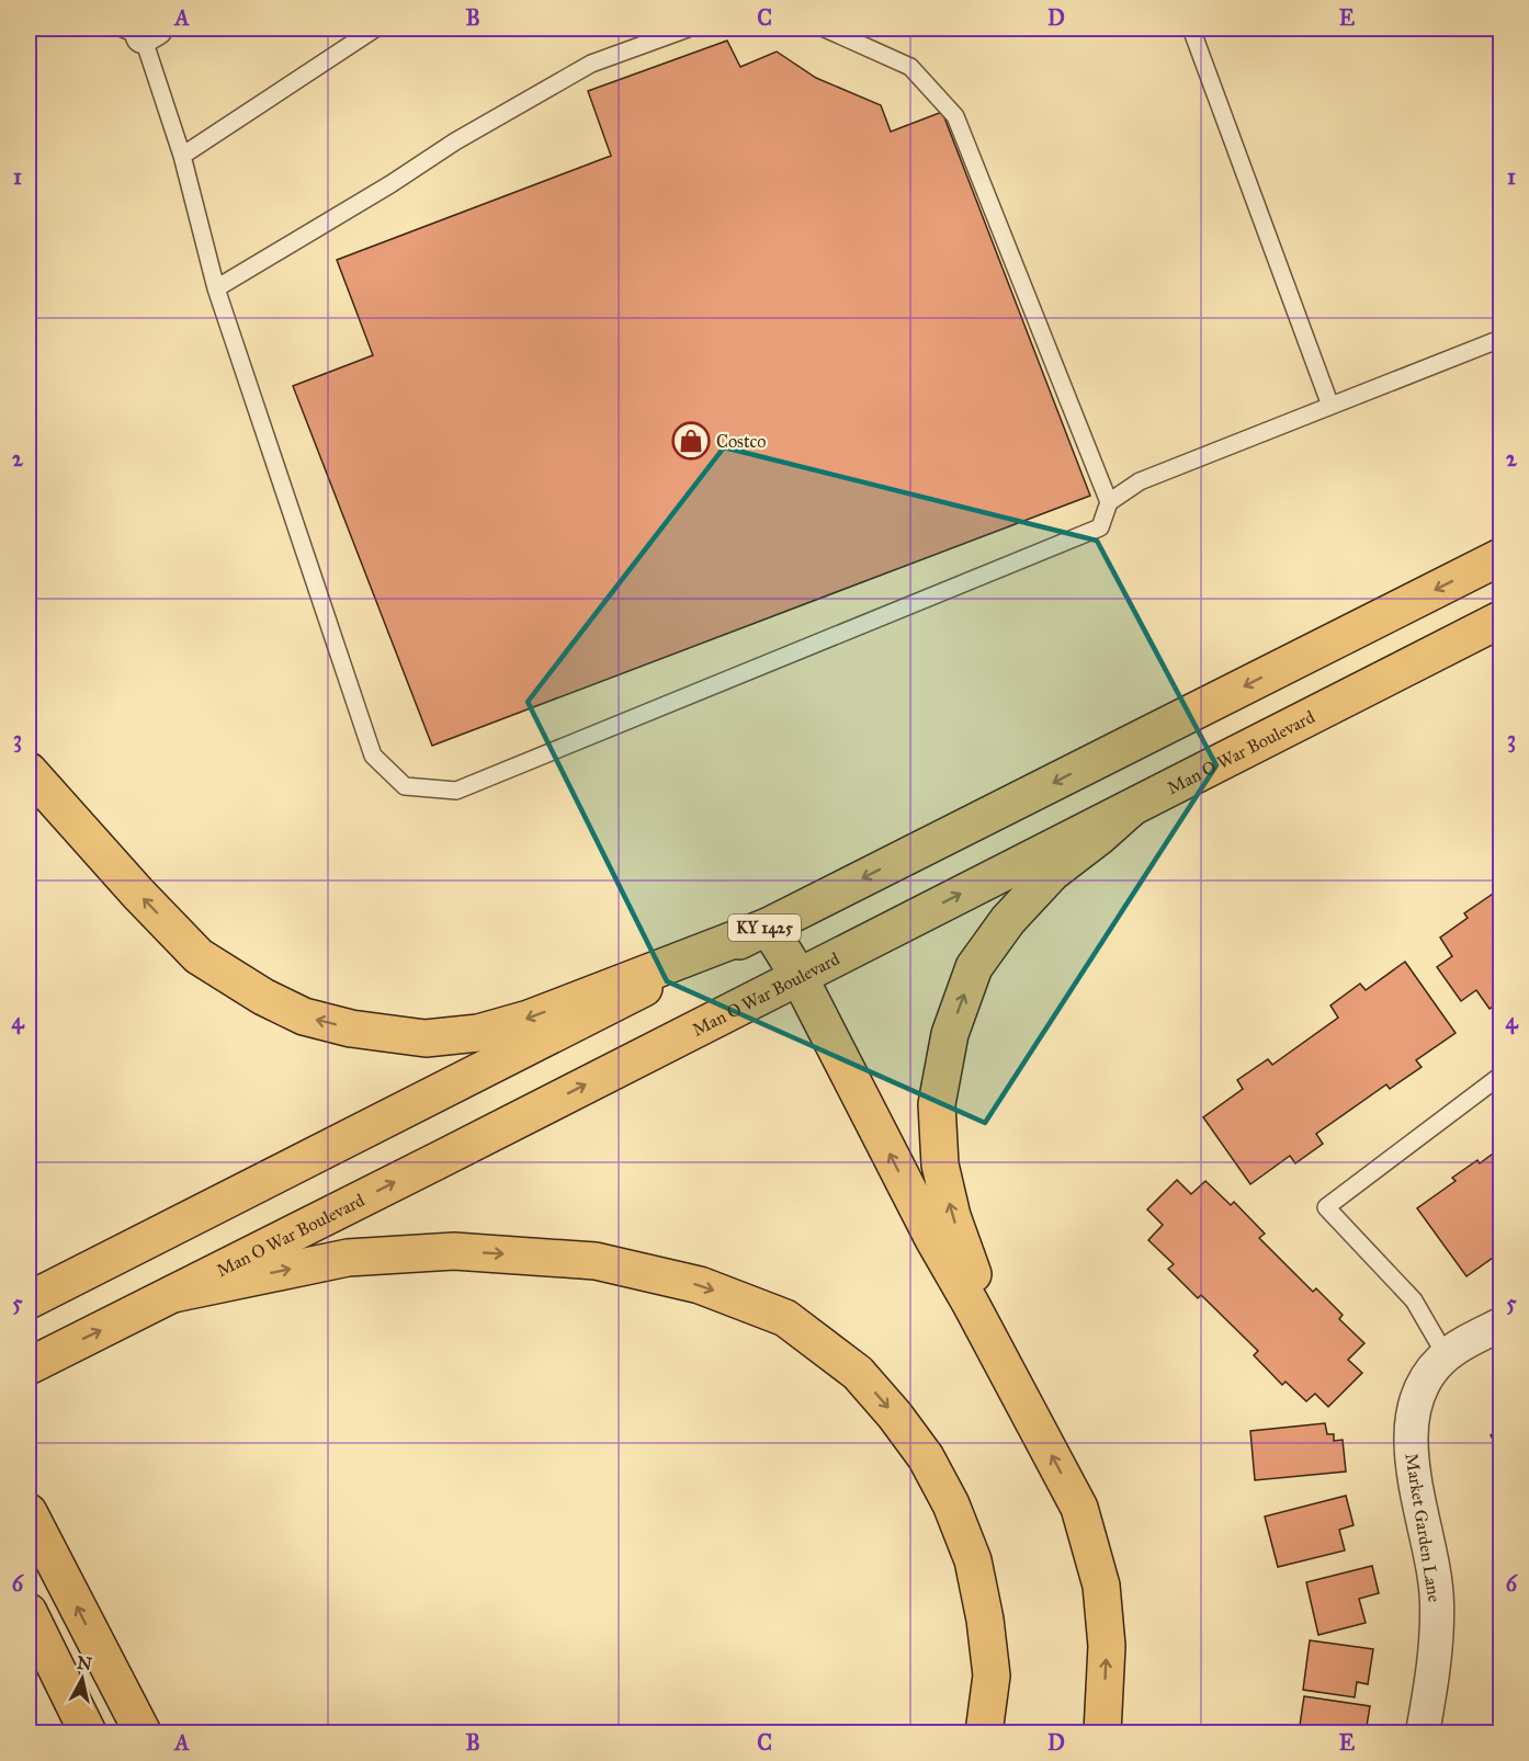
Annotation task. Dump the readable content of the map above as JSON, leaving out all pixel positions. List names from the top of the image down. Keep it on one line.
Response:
{"streets":{"main road":["Man O War Boulevard","KY 1425"],"street":["Market Garden Lane"]},"places":{"shop":["Costco"]},"north":"top","grid":{"columns":["A","B","C","D","E"],"rows":["1","2","3","4","5","6"]}}
